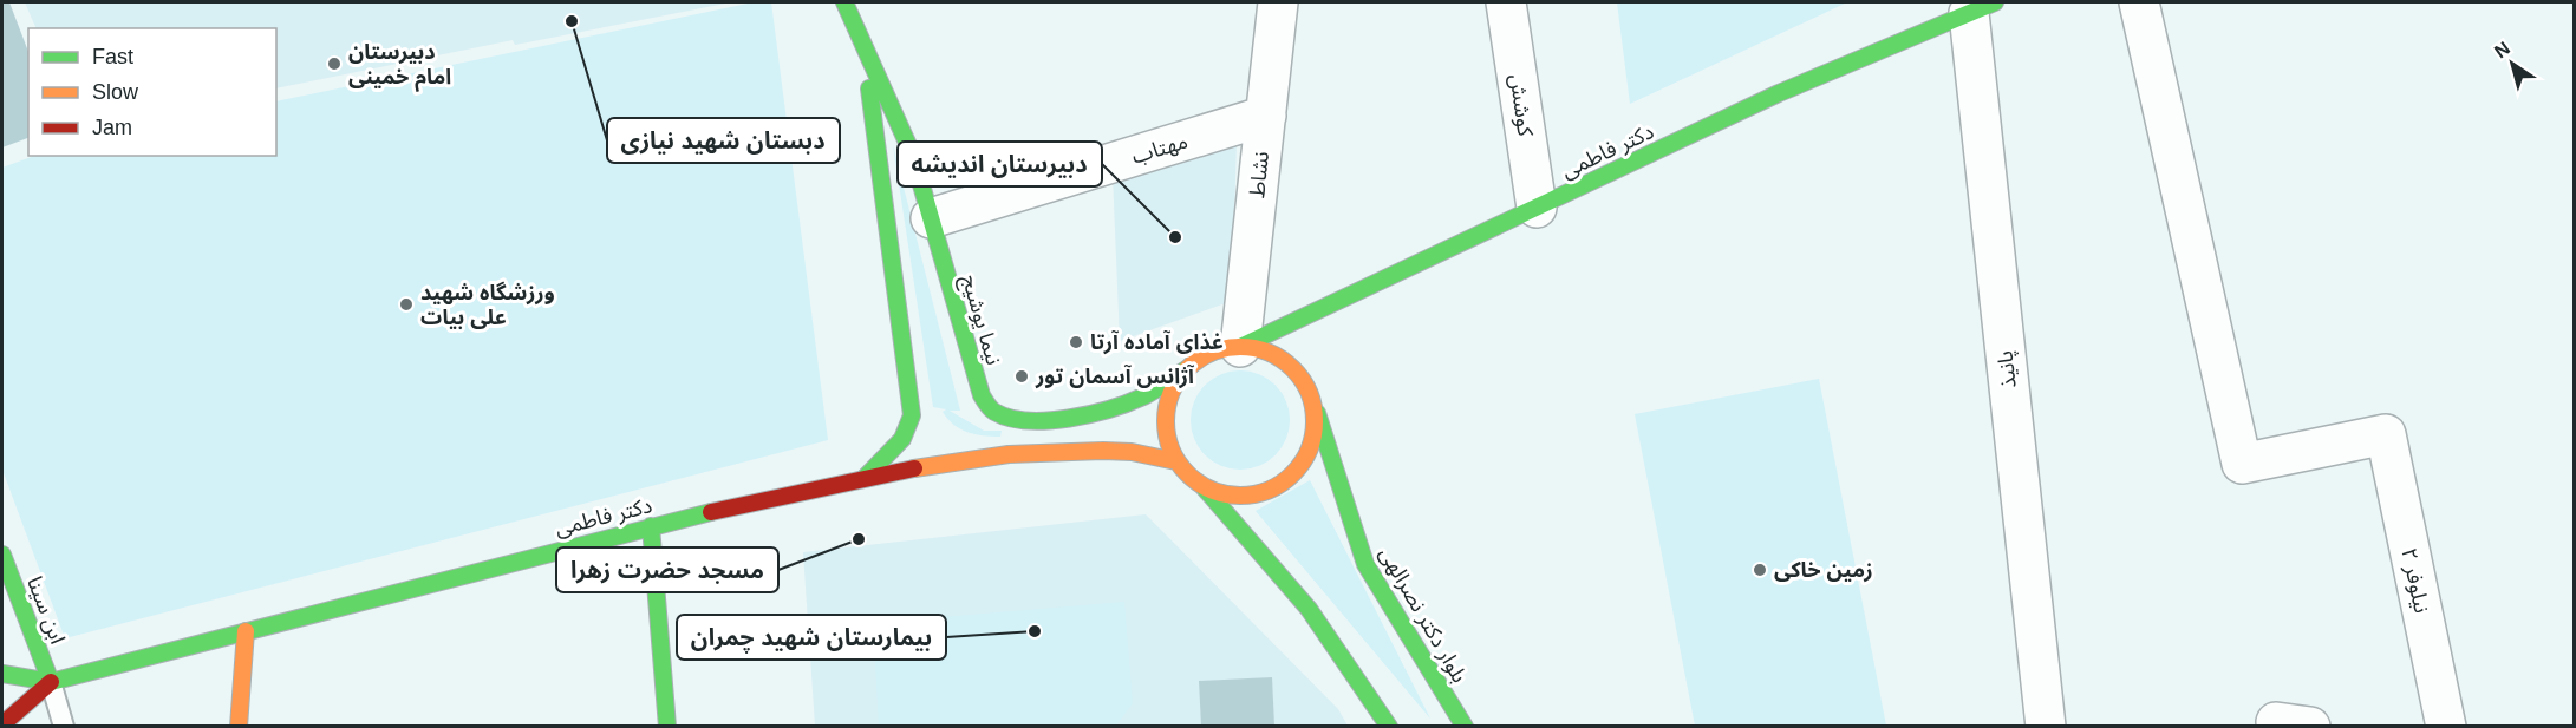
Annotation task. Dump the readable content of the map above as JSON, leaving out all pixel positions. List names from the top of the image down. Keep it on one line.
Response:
{"streets":{"street":["کوشش","مهتاب","دکتر فاطمی","نشاط","نیما یوشیج","پانیذ","نیلوفر ۲","ابن سینا","بلوار دکتر نصرالهی"]},"crossings":[["کوشش","دکتر فاطمی"],["مهتاب","نشاط"],["مهتاب","نیما یوشیج"],["دکتر فاطمی","نشاط"],["دکتر فاطمی","نیما یوشیج"],["دکتر فاطمی","پانیذ"],["دکتر فاطمی","ابن سینا"],["دکتر فاطمی","بلوار دکتر نصرالهی"],["نشاط","نیما یوشیج"],["نشاط","بلوار دکتر نصرالهی"],["نیما یوشیج","بلوار دکتر نصرالهی"]],"places":["دبستان شهید نیازی","دبیرستان امام خمینی","دبیرستان اندیشه","ورزشگاه شهید علی بیات","غذای آماده آرتا","آژانس آسمان تور","مسجد حضرت زهرا","زمین خاکی","بیمارستان شهید چمران"],"legend":["Fast","Slow","Jam"],"north":"top left"}
